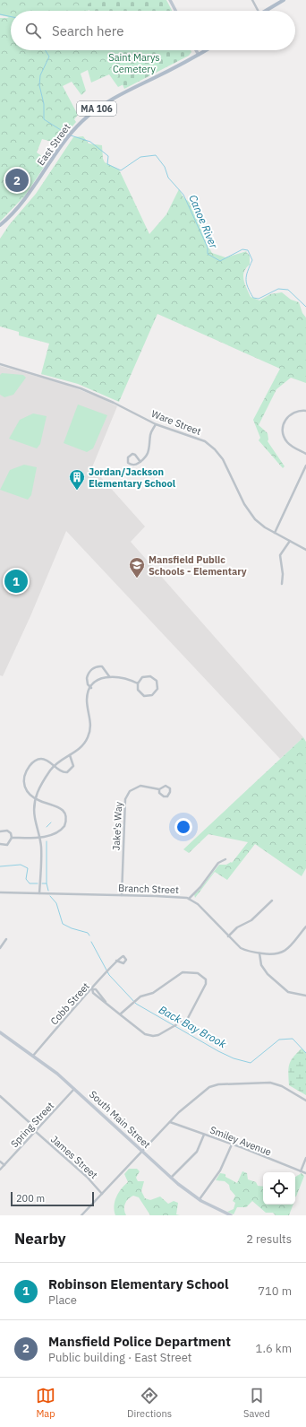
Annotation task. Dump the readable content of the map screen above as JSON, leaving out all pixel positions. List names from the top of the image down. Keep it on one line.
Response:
{"streets":{"main road":["MA 106","East Street","South Main Street"],"street":["Ware Street","Jake's Way","Branch Street","Cobb Street","Spring Street","Smiley Avenue","James Street"]},"crossings":[["Jake's Way","Branch Street"],["Cobb Street","South Main Street"],["South Main Street","Spring Street"],["Spring Street","James Street"]],"water":["Canoe River","Back Bay Brook"],"parks":["Saint Marys Cemetery"],"places":{"building":["Jordan/Jackson Elementary School"],"school or university":["Mansfield Public Schools - Elementary"]},"scale_bar":"200 m","page":{"search":"Search here","pins":["2","1"],"scale":"200 m","heading":["Nearby","2 results"],"list":[{"mark":"1","name":"Robinson Elementary School","note":"Place","value":"710 m"},{"mark":"2","name":"Mansfield Police Department","note":"Public building · East Street","value":"1.6 km"}],"nav":["Map","Directions","Saved"]}}
